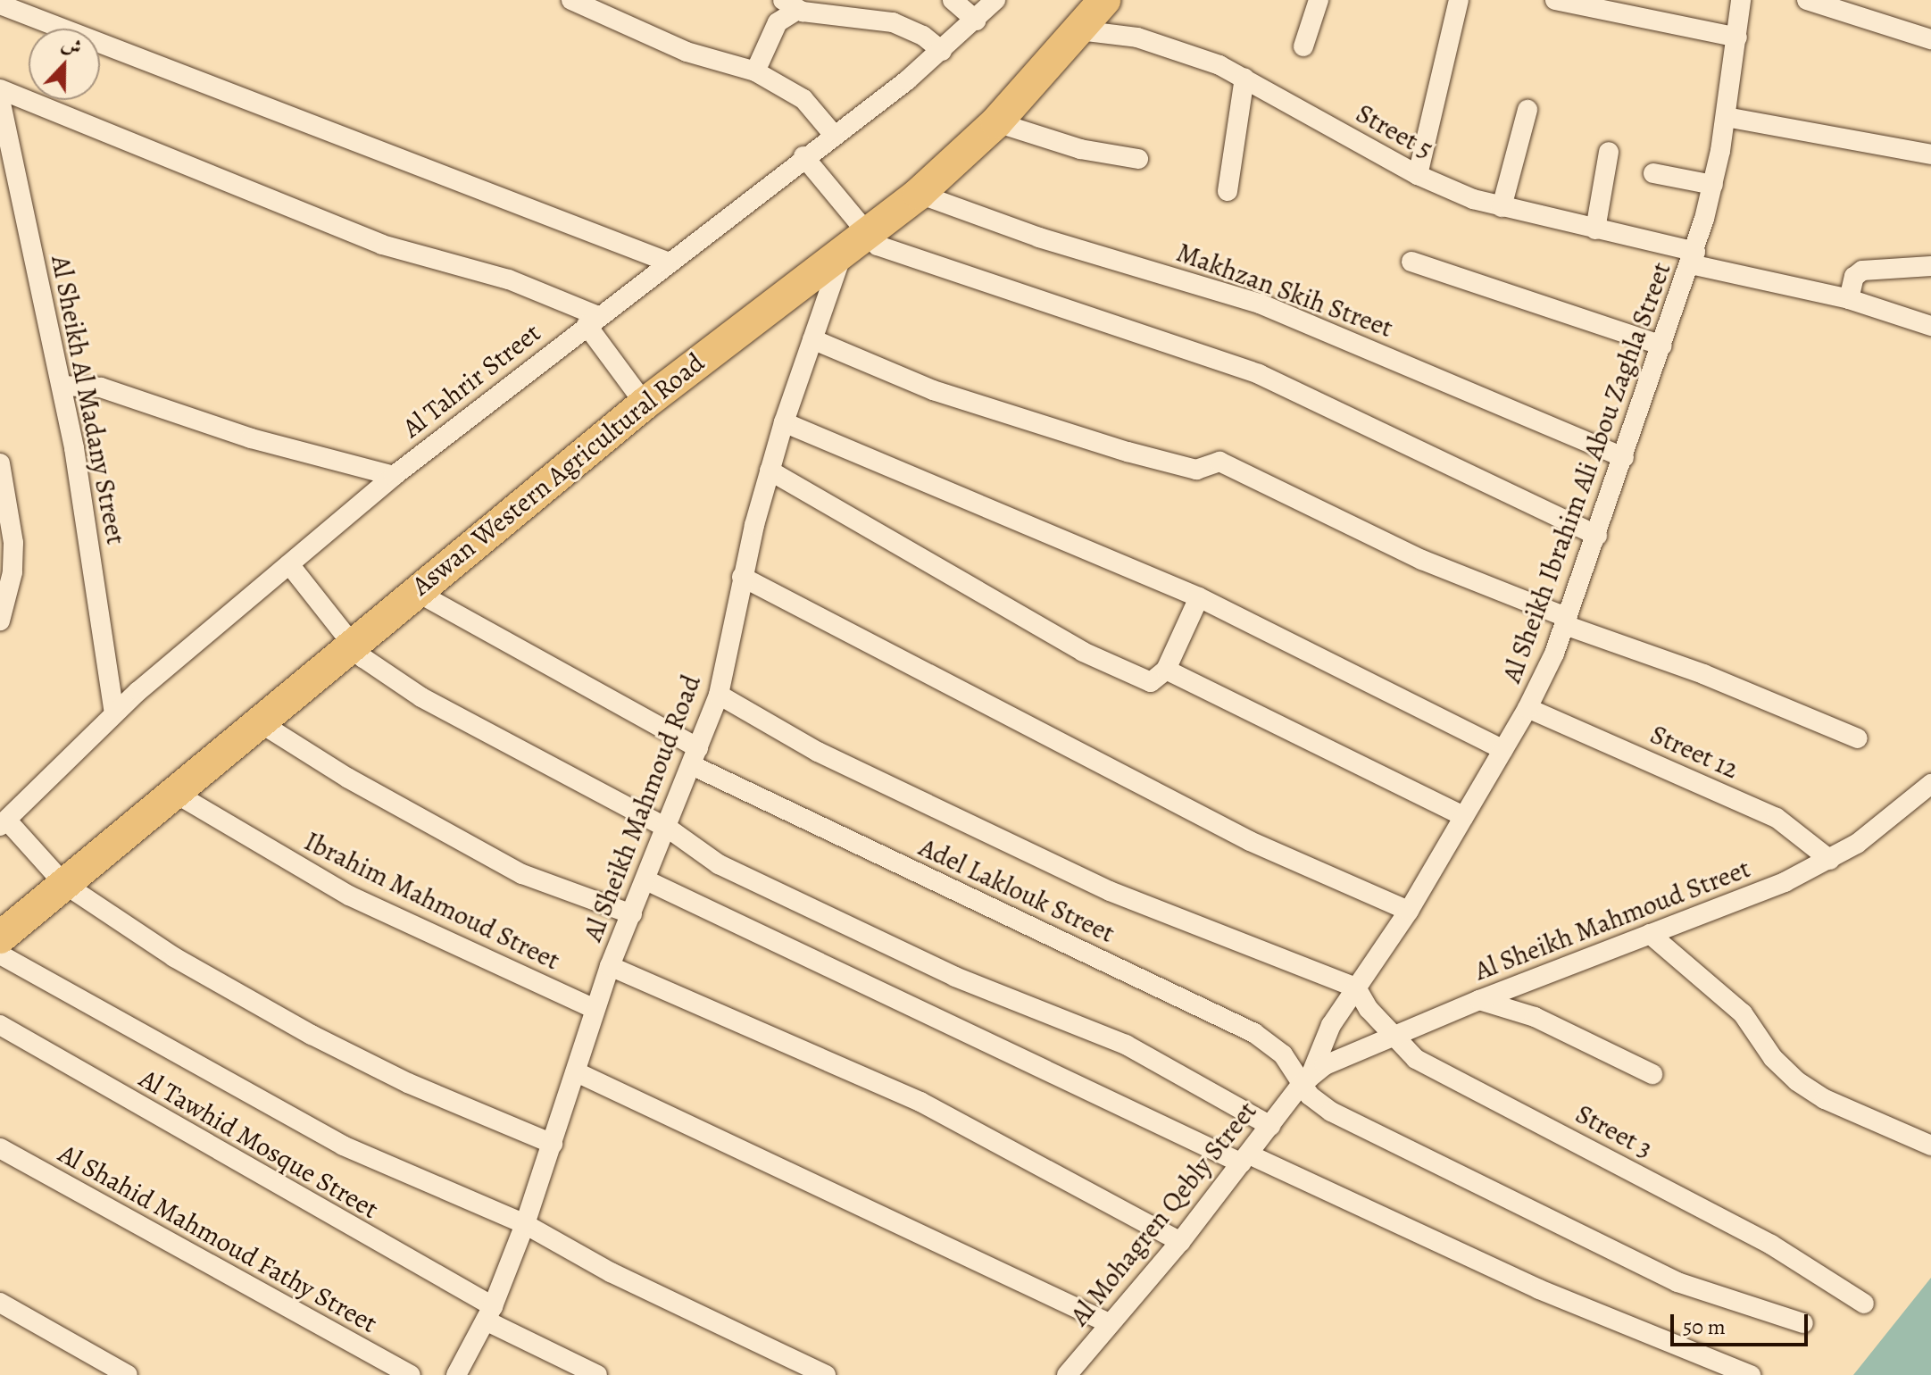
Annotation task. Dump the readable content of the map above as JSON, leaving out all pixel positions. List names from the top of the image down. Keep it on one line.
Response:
{"streets":{"main road":["Aswan Western Agricultural Road"],"street":["Street 5","Makhzan Skih Street","Al Tahrir Street","Al Sheikh Al Madany Street","Al Sheikh Ibrahim Ali Abou Zaghla Street","Street 12","Al Sheikh Mahmoud Road","Adel Laklouk Street","Ibrahim Mahmoud Street","Al Sheikh Mahmoud Street","Street 3","Al Tawhid Mosque Street","Al Mohagren Qebly Street","Al Shahid Mahmoud Fathy Street"]},"crossings":[["Street 5","Al Sheikh Ibrahim Ali Abou Zaghla Street"],["Street 5","Aswan Western Agricultural Road"],["Makhzan Skih Street","Al Sheikh Ibrahim Ali Abou Zaghla Street"],["Makhzan Skih Street","Aswan Western Agricultural Road"],["Al Tahrir Street","Al Sheikh Al Madany Street"],["Al Sheikh Ibrahim Ali Abou Zaghla Street","Street 12"],["Al Sheikh Ibrahim Ali Abou Zaghla Street","Adel Laklouk Street"],["Al Sheikh Ibrahim Ali Abou Zaghla Street","Al Sheikh Mahmoud Street"],["Al Sheikh Ibrahim Ali Abou Zaghla Street","Street 3"],["Al Sheikh Ibrahim Ali Abou Zaghla Street","Al Mohagren Qebly Street"],["Aswan Western Agricultural Road","Al Sheikh Mahmoud Road"],["Aswan Western Agricultural Road","Adel Laklouk Street"],["Aswan Western Agricultural Road","Ibrahim Mahmoud Street"],["Street 12","Al Sheikh Mahmoud Street"],["Al Sheikh Mahmoud Road","Adel Laklouk Street"],["Al Sheikh Mahmoud Road","Ibrahim Mahmoud Street"],["Al Sheikh Mahmoud Road","Al Tawhid Mosque Street"],["Adel Laklouk Street","Al Sheikh Mahmoud Street"],["Adel Laklouk Street","Al Mohagren Qebly Street"],["Al Sheikh Mahmoud Street","Street 3"],["Al Sheikh Mahmoud Street","Al Mohagren Qebly Street"]],"scale_bar":"50 m","north":"top"}
